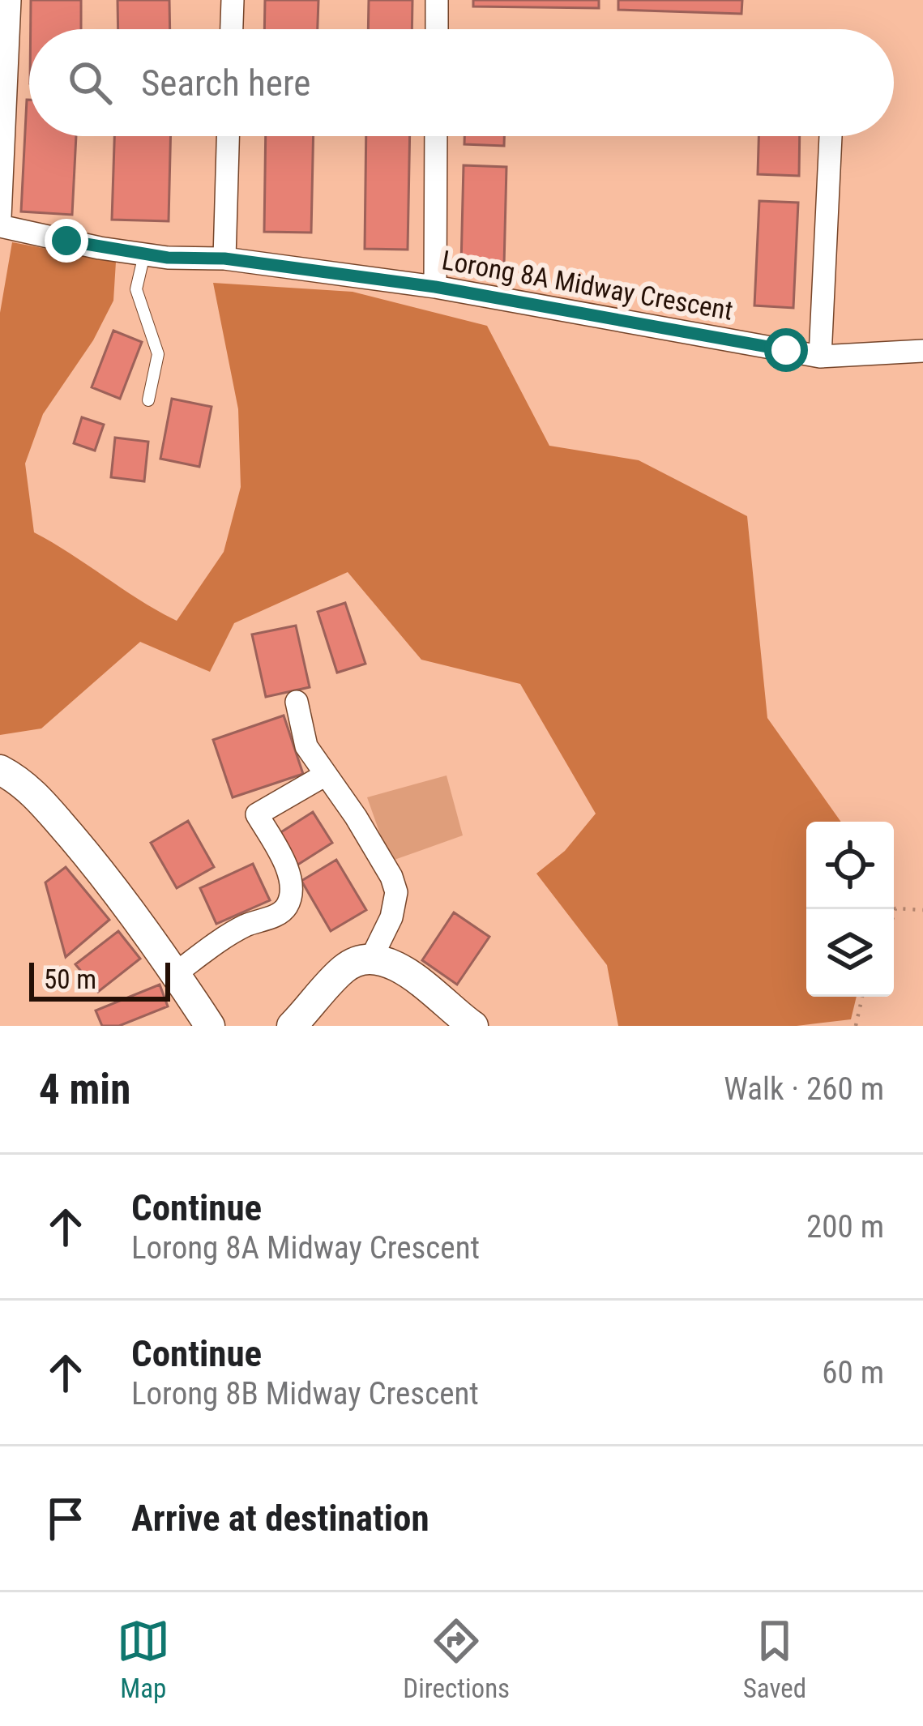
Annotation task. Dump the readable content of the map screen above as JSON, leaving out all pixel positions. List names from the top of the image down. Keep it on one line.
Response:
{"streets":{"street":["Lorong 8A Midway Crescent"]},"scale_bar":"50 m","page":{"search":"Search here","scale":"50 m","heading":["4 min","Walk · 260 m"],"list":[["Continue","Lorong 8A Midway Crescent","200 m"],["Continue","Lorong 8B Midway Crescent","60 m"],"Arrive at destination"],"nav":["Map","Directions","Saved"]}}
